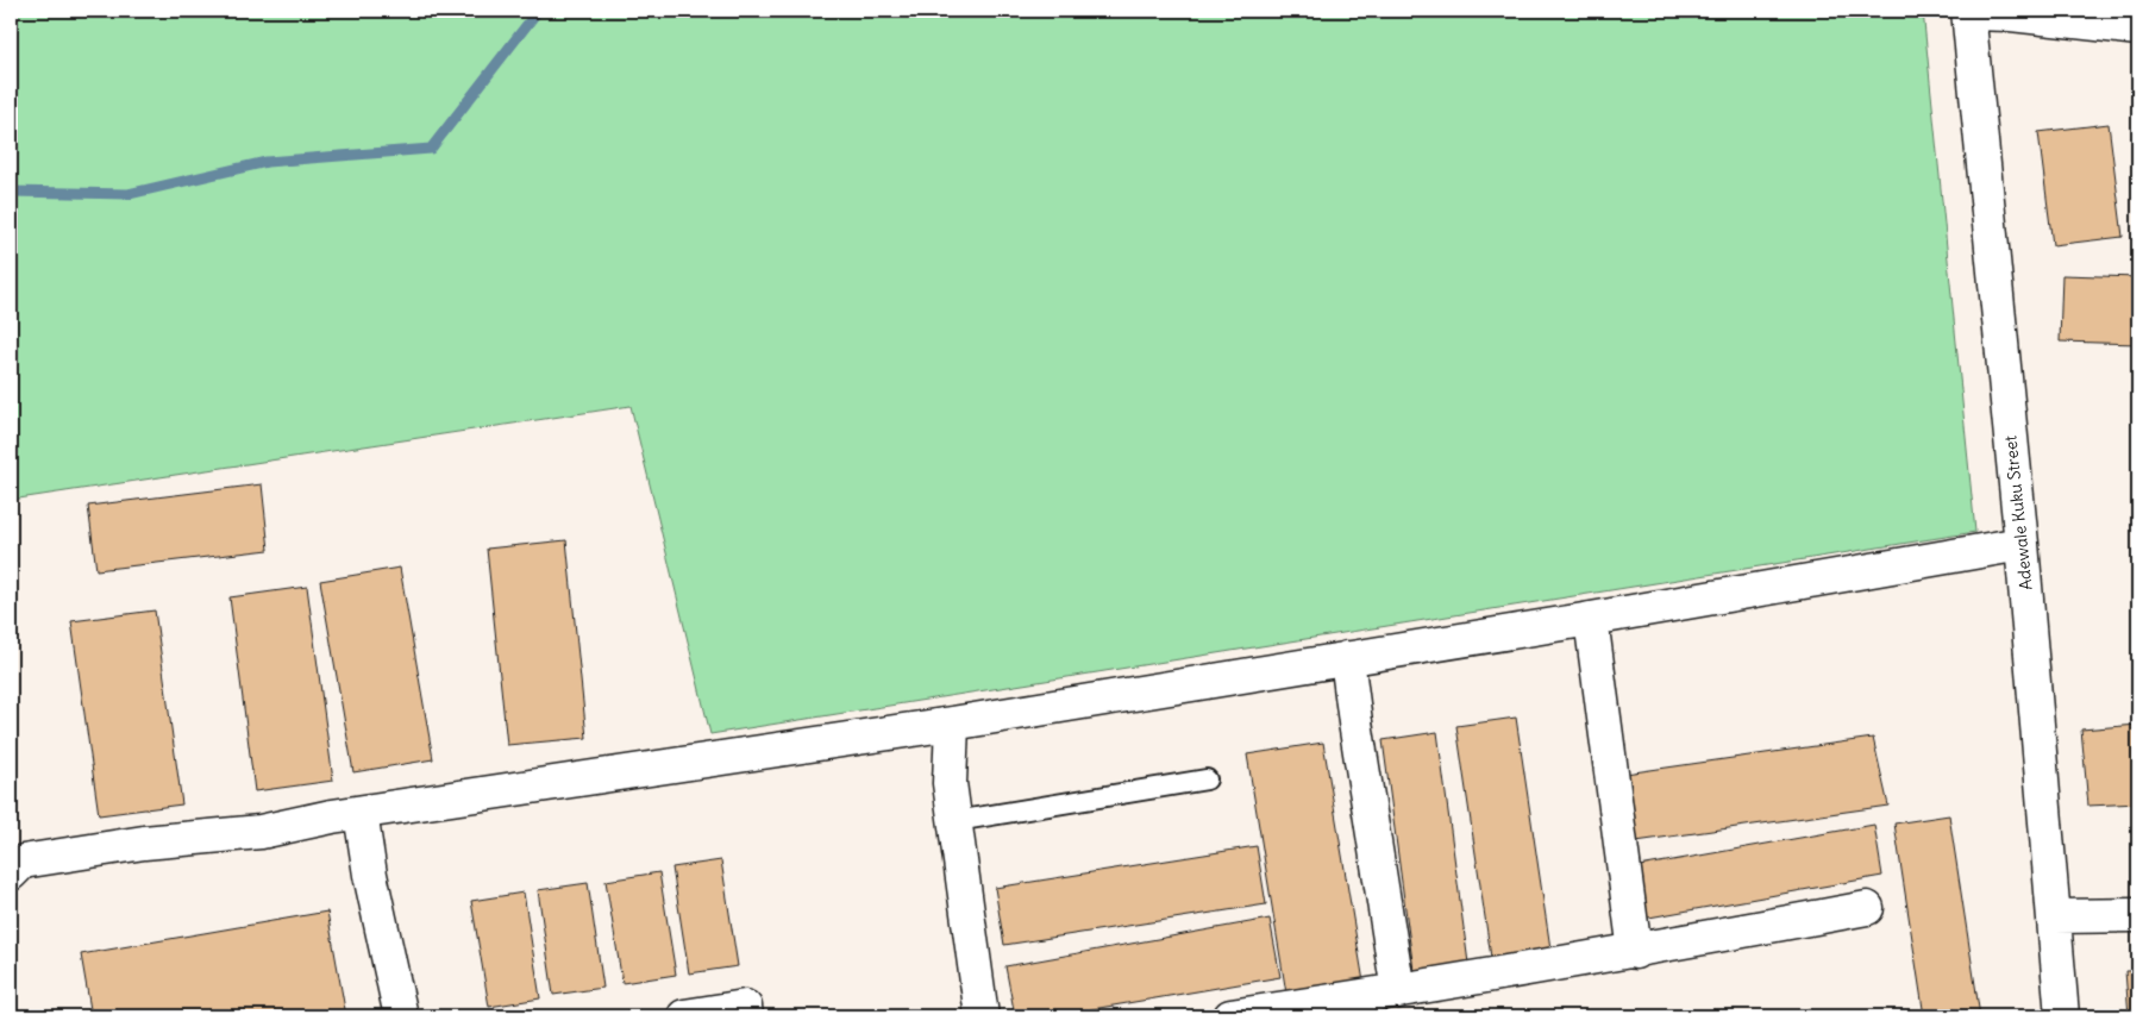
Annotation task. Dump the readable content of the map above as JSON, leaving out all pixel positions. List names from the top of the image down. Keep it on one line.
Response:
{"streets":{"street":["Adewale Kuku Street"]}}
